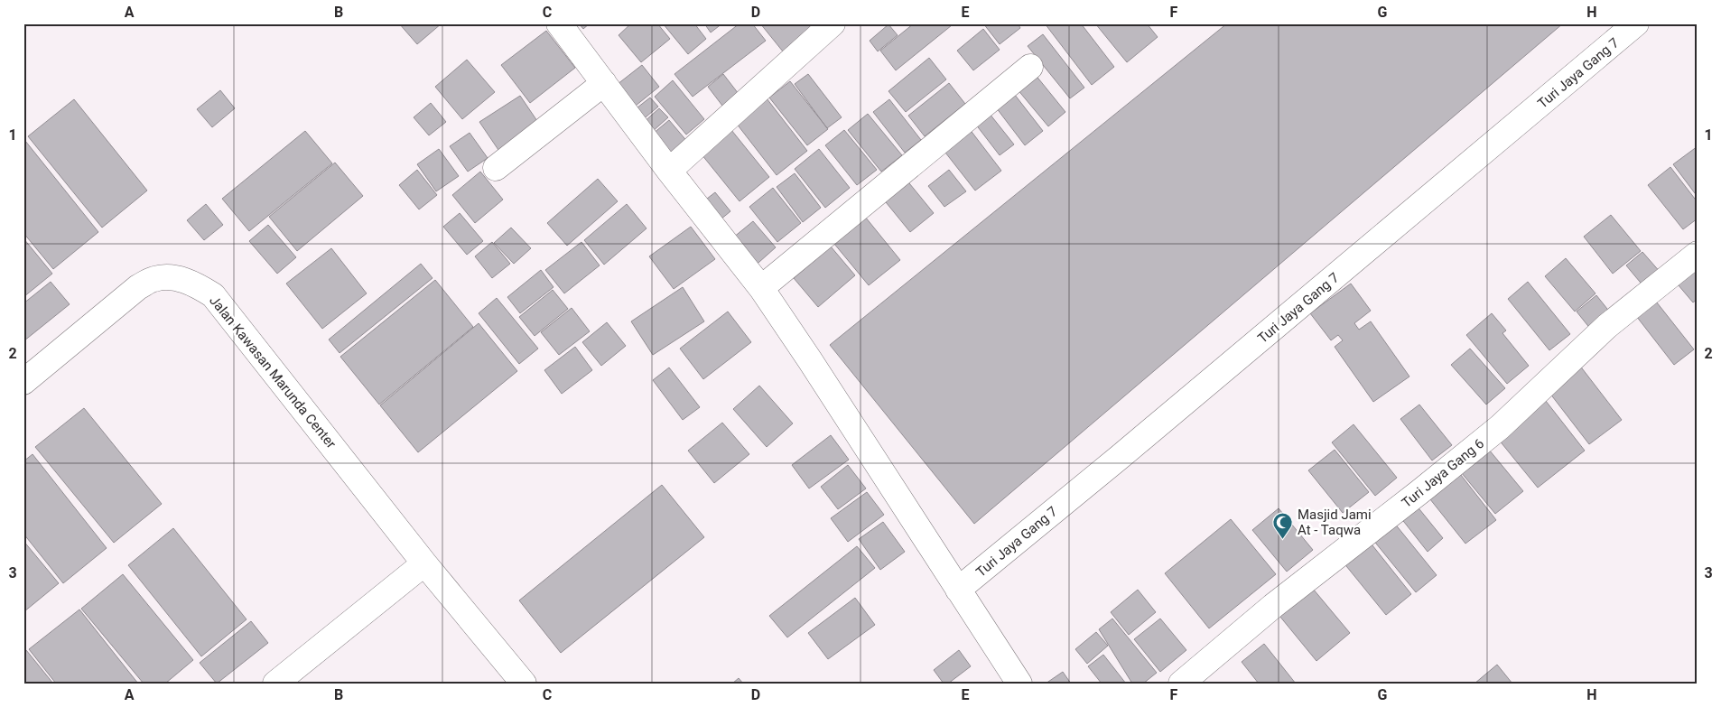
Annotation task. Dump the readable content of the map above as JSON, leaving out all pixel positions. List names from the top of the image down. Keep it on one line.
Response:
{"streets":{"street":["Turi Jaya Gang 7","Jalan Kawasan Marunda Center","Turi Jaya Gang 6"]},"places":{"mosque":["Masjid Jami At - Taqwa"]},"grid":{"columns":["A","B","C","D","E","F","G","H"],"rows":["1","2","3"]}}
